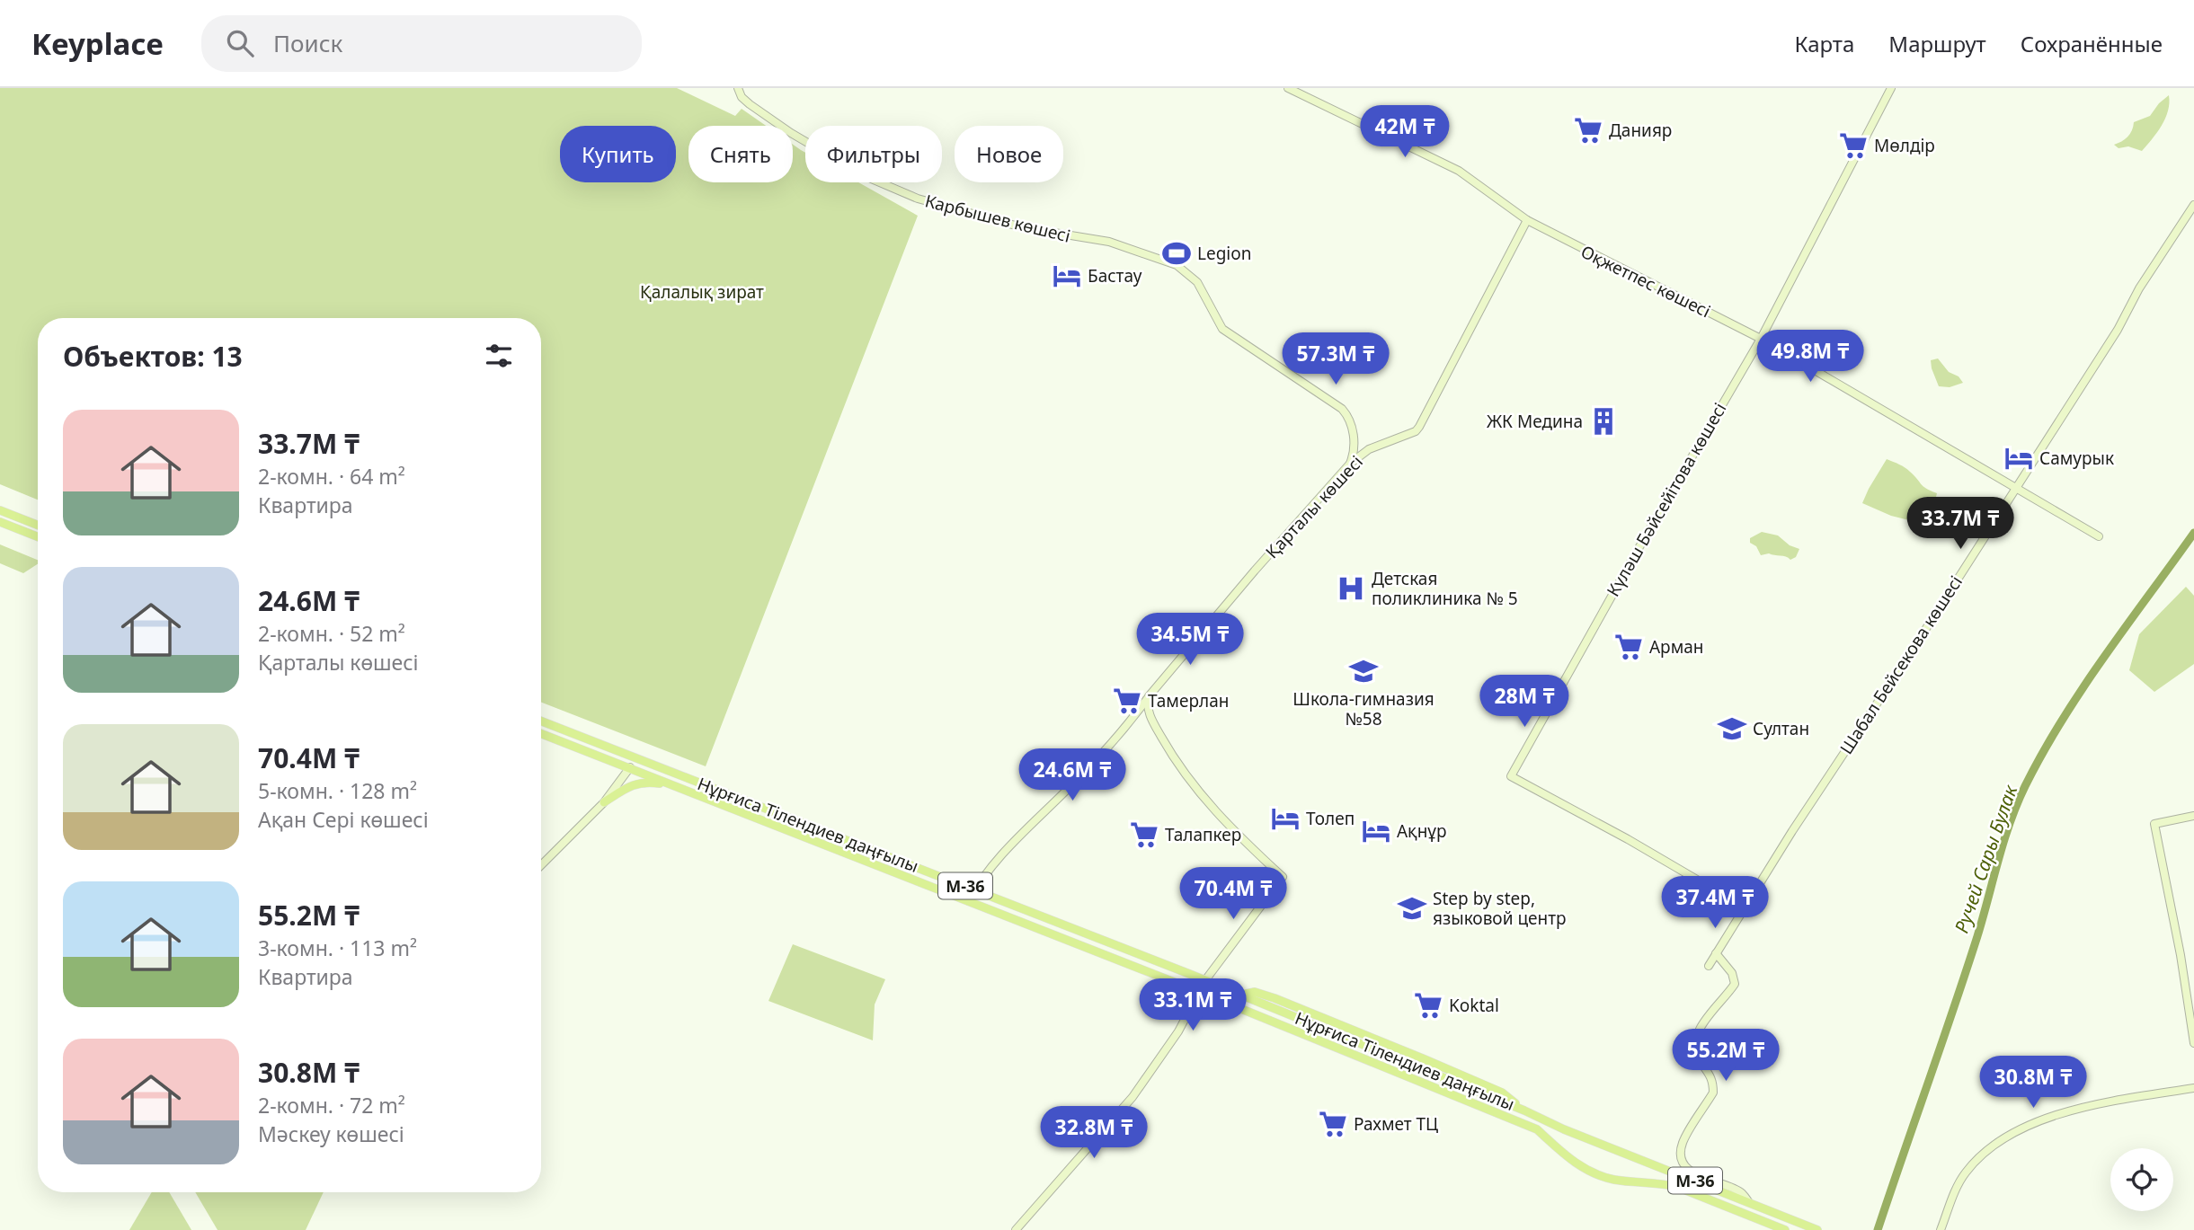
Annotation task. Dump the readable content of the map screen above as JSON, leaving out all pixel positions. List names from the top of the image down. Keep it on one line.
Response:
{"streets":{"main road":["Нұрғиса Тілендиев даңғылы","M-36"],"street":["Карбышев көшесі","Оқжетпес көшесі","Күләш Бәйсейітова көшесі","Қарталы көшесі","Шабал Бейсекова көшесі"]},"crossings":[["Карбышев көшесі","Қарталы көшесі"],["Оқжетпес көшесі","Күләш Бәйсейітова көшесі"],["Оқжетпес көшесі","Қарталы көшесі"],["Оқжетпес көшесі","Шабал Бейсекова көшесі"],["Күләш Бәйсейітова көшесі","Шабал Бейсекова көшесі"],["Қарталы көшесі","Нұрғиса Тілендиев даңғылы"]],"water":["Ручей Сары Булак"],"parks":["Қалалық зират"],"places":{"supermarket":["Данияр","Мөлдiр","Арман","Тамерлан","Талапкер","Koktal","Рахмет ТЦ"],"sports":["Legion"],"hotel":["Бастау","Самурык","Толеп","Ақнұр"],"building":["ЖК Медина"],"hospital":["Детская поликлиника № 5"],"school or university":["Школа-гимназия №58","Султан","Step by step, языковой центр"]},"page":{"header":"Keyplace","search":"Поиск","nav":["Карта","Маршрут","Сохранённые"],"price":["42M ₸","49.8M ₸","57.3M ₸","33.7M ₸","34.5M ₸","28M ₸","24.6M ₸","70.4M ₸","37.4M ₸","33.1M ₸","55.2M ₸","30.8M ₸","32.8M ₸"],"chip":["Купить","Снять","Фильтры","Новое"],"heading":"Объектов: 13","list":[{"name":"33.7M ₸","note":"2-комн. · 64 m² · Квартира"},{"name":"24.6M ₸","note":"2-комн. · 52 m² · Қарталы көшесі"},{"name":"70.4M ₸","note":"5-комн. · 128 m² · Ақан Сері көшесі"},{"name":"55.2M ₸","note":"3-комн. · 113 m² · Квартира"},{"name":"30.8M ₸","note":"2-комн. · 72 m² · Мәскеу көшесі"}]}}
